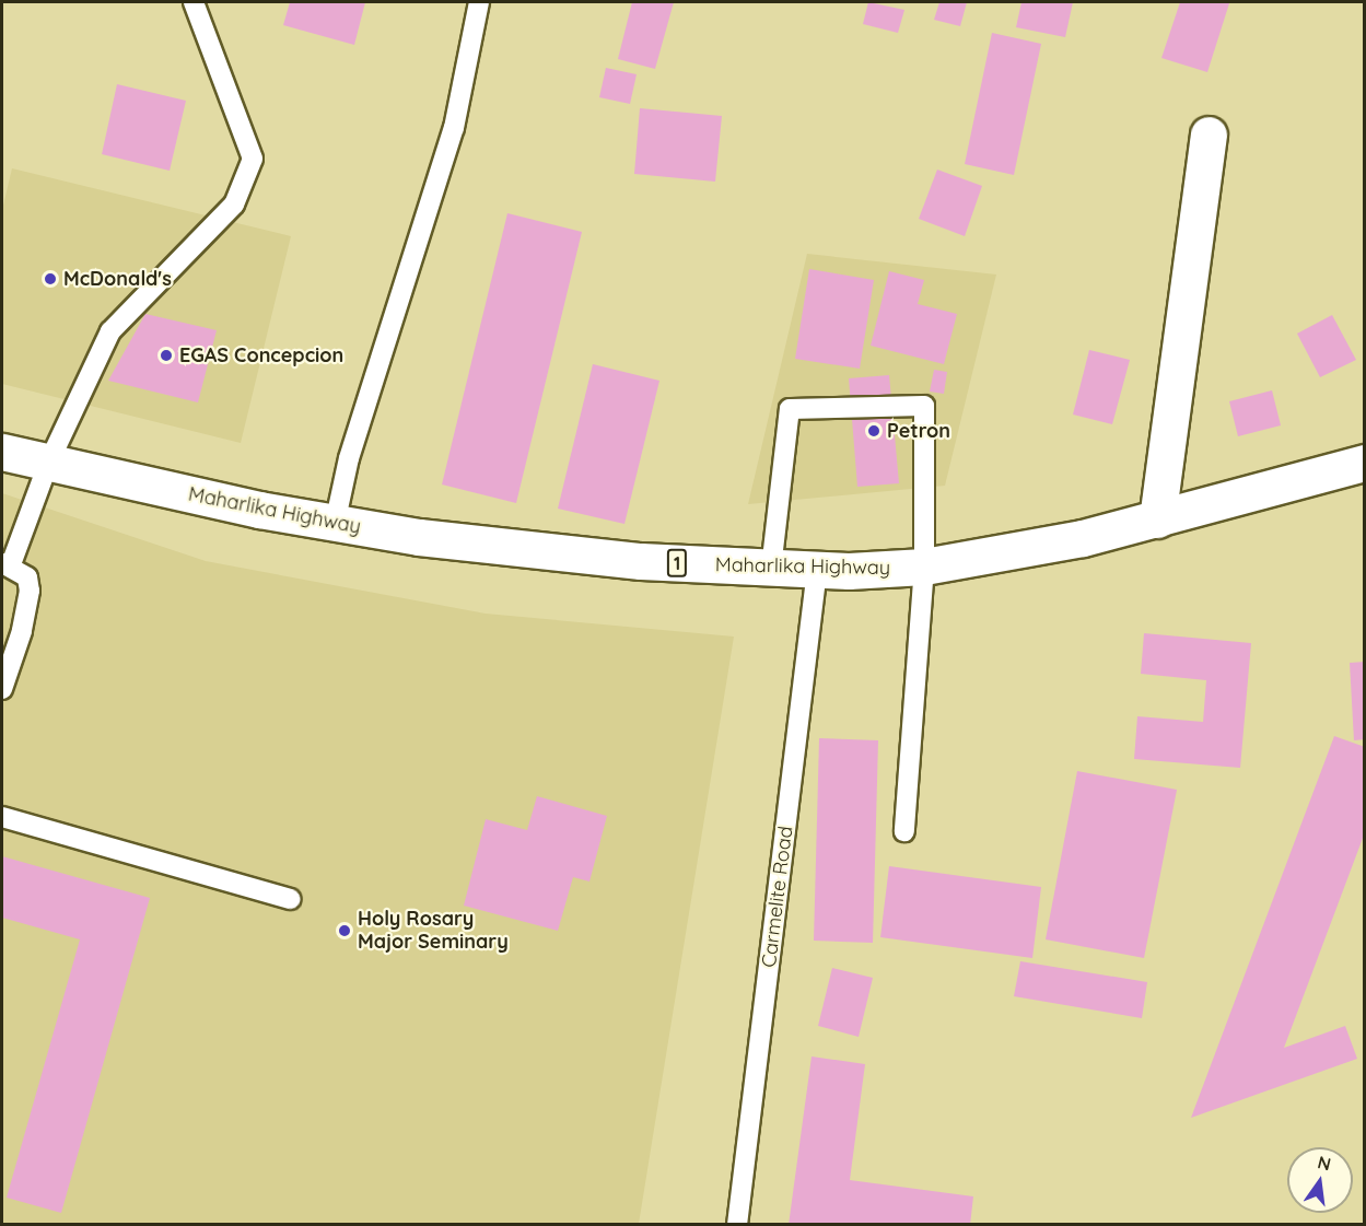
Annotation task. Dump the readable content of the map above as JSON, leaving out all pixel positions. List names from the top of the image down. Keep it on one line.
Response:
{"streets":{"main road":["Maharlika Highway","1"],"lane":["Carmelite Road"]},"crossings":[["Maharlika Highway","Carmelite Road"]],"places":["McDonald's","EGAS Concepcion","Petron","Holy Rosary Major Seminary"],"north":"top"}
